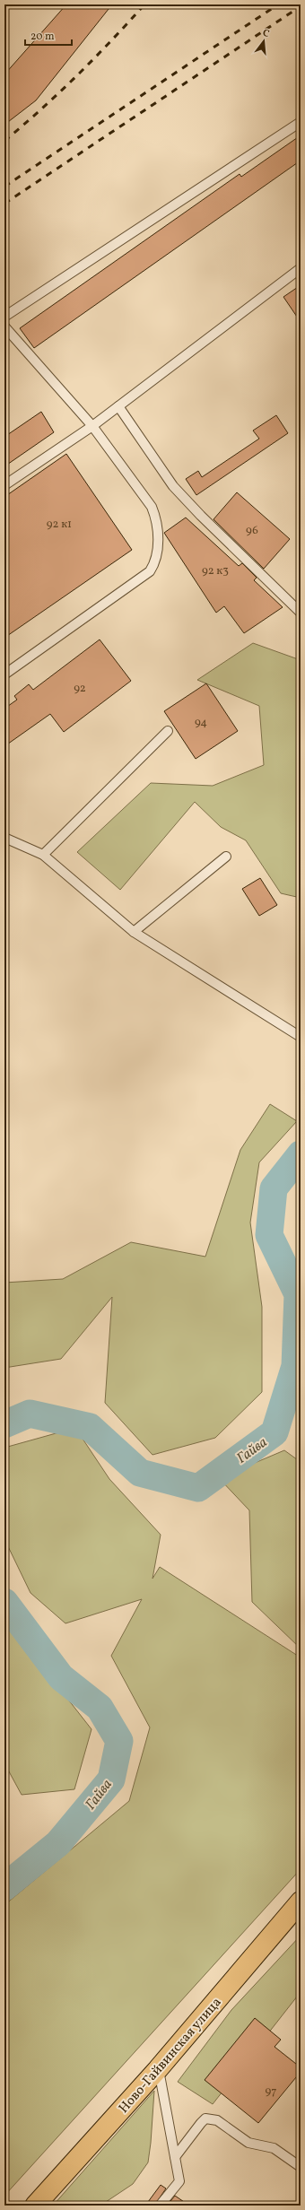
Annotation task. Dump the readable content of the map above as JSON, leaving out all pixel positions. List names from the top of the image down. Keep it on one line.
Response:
{"streets":{"main road":["Ново-Гайвинская улица"]},"water":["Гайва"],"house_numbers":["92 к1","96","92 к3","92","94","97"],"scale_bar":"20 m","north":"top"}
